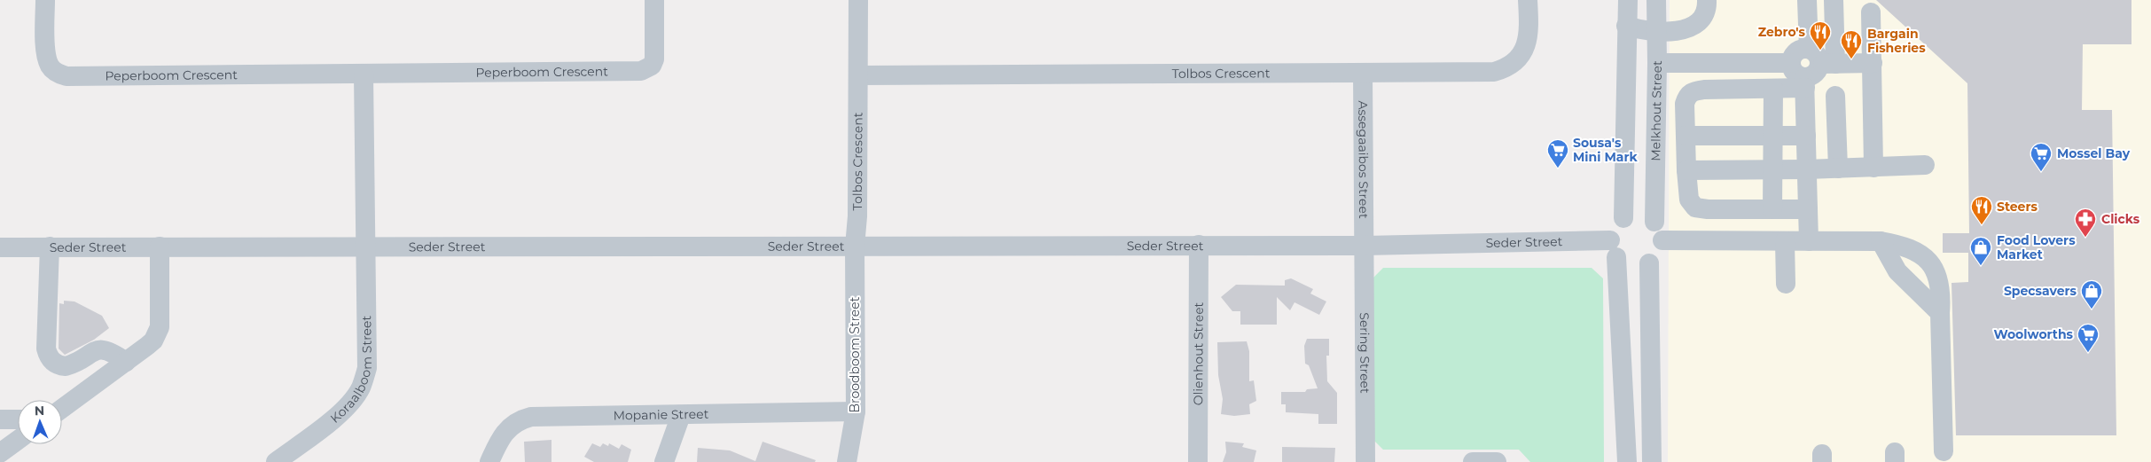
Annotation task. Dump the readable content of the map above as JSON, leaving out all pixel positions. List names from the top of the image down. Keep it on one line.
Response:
{"streets":{"street":["Peperboom Crescent","Tolbos Crescent","Melkhout Street","Assegaaibos Street","Seder Street","Olienhout Street","Sering Street","Broodboom Street","Koraalboom Street","Mopanie Street"]},"crossings":[["Tolbos Crescent","Assegaaibos Street"],["Tolbos Crescent","Seder Street"],["Tolbos Crescent","Broodboom Street"],["Melkhout Street","Seder Street"],["Assegaaibos Street","Seder Street"],["Assegaaibos Street","Sering Street"],["Seder Street","Olienhout Street"],["Seder Street","Sering Street"],["Seder Street","Broodboom Street"],["Seder Street","Koraalboom Street"],["Broodboom Street","Mopanie Street"]],"places":{"restaurant":["Zebro's","Bargain Fisheries","Steers"],"supermarket":["Sousa's Mini Mark","Mossel Bay","Woolworths"],"pharmacy":["Clicks"],"shop":["Food Lovers Market","Specsavers"]},"north":"top"}
